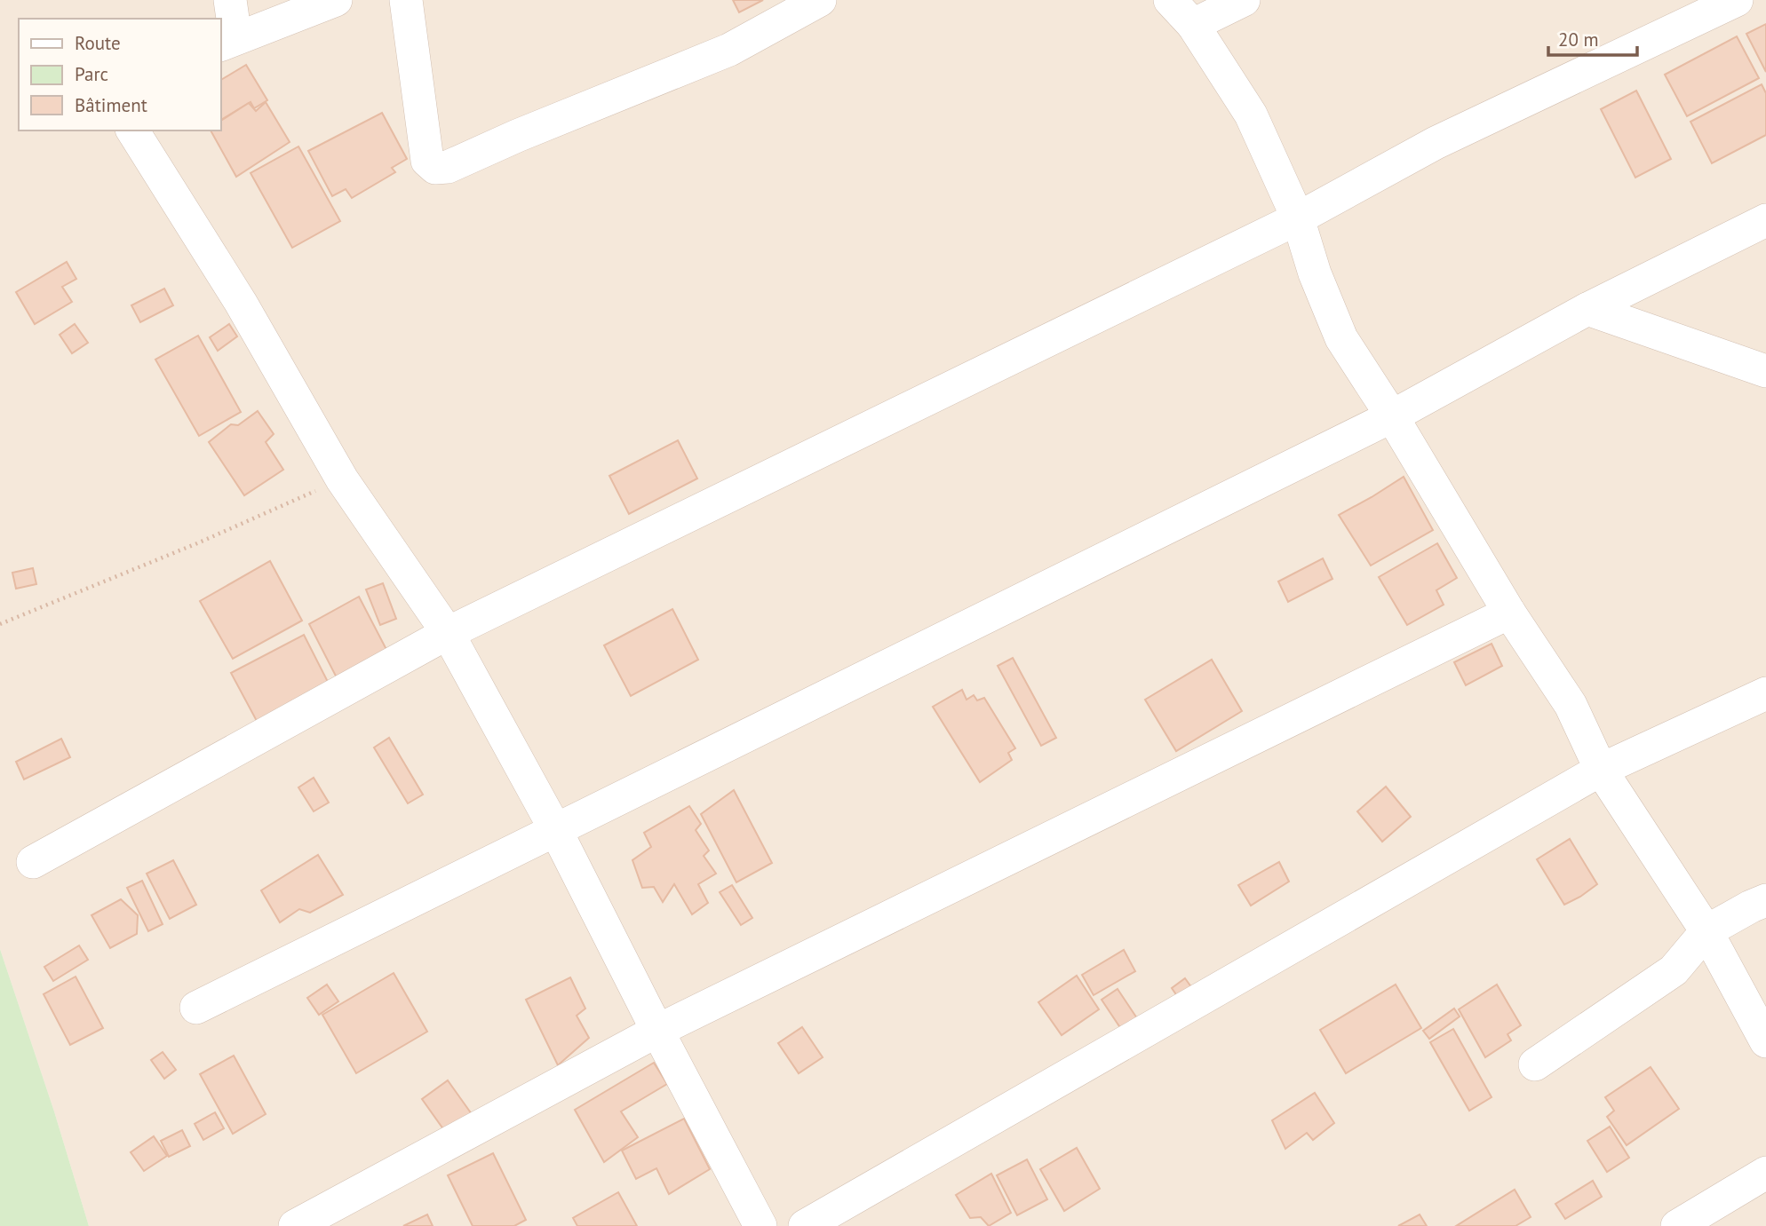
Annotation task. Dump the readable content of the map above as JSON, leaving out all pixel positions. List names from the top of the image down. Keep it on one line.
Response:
{"legend":["Route","Parc","Bâtiment"],"scale_bar":"20 m"}
